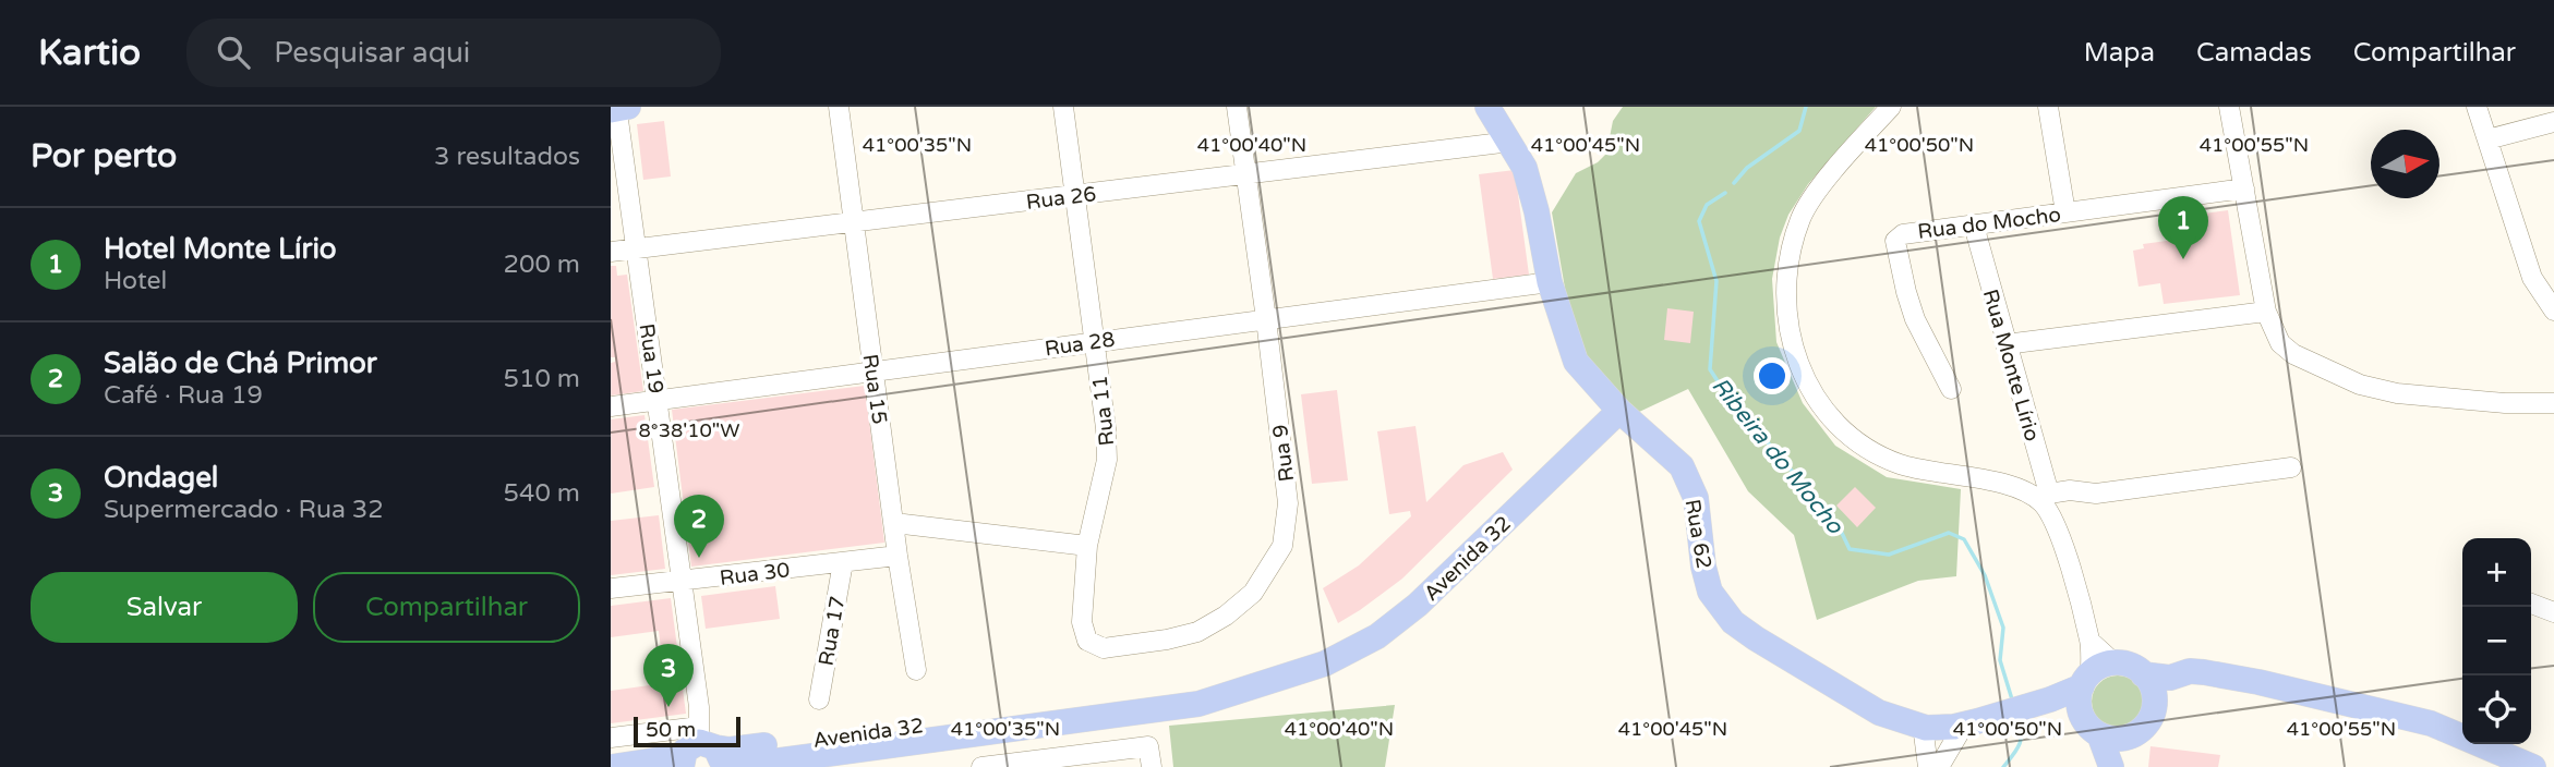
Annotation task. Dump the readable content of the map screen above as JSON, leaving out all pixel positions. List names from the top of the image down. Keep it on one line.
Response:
{"streets":{"main road":["Rua 62","Avenida 32"],"street":["Rua 26","Rua do Mocho","Rua 28","Rua 19","Rua Monte Lírio","Rua 15","Rua 11","Rua 9","Rua 30","Rua 17"]},"crossings":[["Rua 26","Rua 19"],["Rua 26","Rua 15"],["Rua 26","Rua 11"],["Rua 26","Rua 9"],["Rua 26","Rua 62"],["Rua do Mocho","Rua Monte Lírio"],["Rua 28","Rua 19"],["Rua 28","Rua 15"],["Rua 28","Rua 11"],["Rua 28","Rua 9"],["Rua 28","Rua 62"],["Rua 19","Avenida 32"],["Rua 19","Rua 30"],["Rua 15","Rua 30"],["Rua 11","Rua 9"],["Rua 62","Avenida 32"],["Rua 30","Rua 17"]],"water":["Ribeira do Mocho"],"scale_bar":"50 m","north":"right","page":{"header":"Kartio","search":"Pesquisar aqui","nav":["Mapa","Camadas","Compartilhar"],"heading":["Por perto","3 resultados"],"pins":["1","2","3"],"list":[{"mark":"1","name":"Hotel Monte Lírio","note":"Hotel","value":"200 m"},{"mark":"2","name":"Salão de Chá Primor","note":"Café · Rua 19","value":"510 m"},{"mark":"3","name":"Ondagel","note":"Supermercado · Rua 32","value":"540 m"}],"map_buttons":["+","−"],"buttons":["Salvar","Compartilhar"],"scale":"50 m"},"coordinates":["41°00'35\"N","41°00'40\"N","41°00'45\"N","41°00'50\"N","41°00'55\"N","8°38'10\"W"]}
